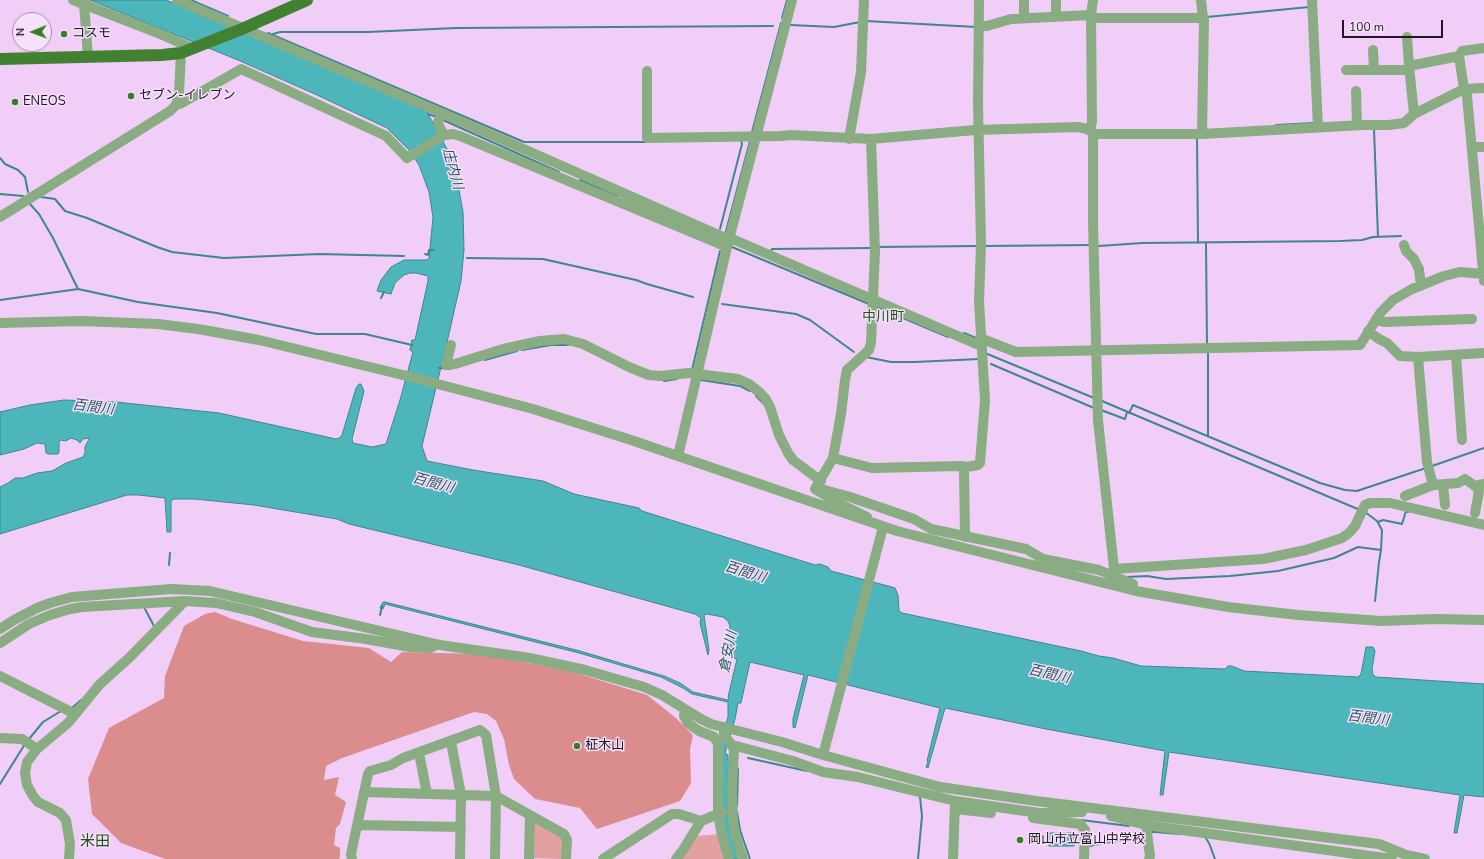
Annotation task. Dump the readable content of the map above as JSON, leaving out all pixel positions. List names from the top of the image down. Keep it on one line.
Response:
{"districts":["中川町","米田"],"water":["庄内川","百間川","倉安川"],"places":["コスモ","セブン-イレブン","ENEOS","柾木山","岡山市立富山中学校"],"scale_bar":"100 m","north":"left"}
